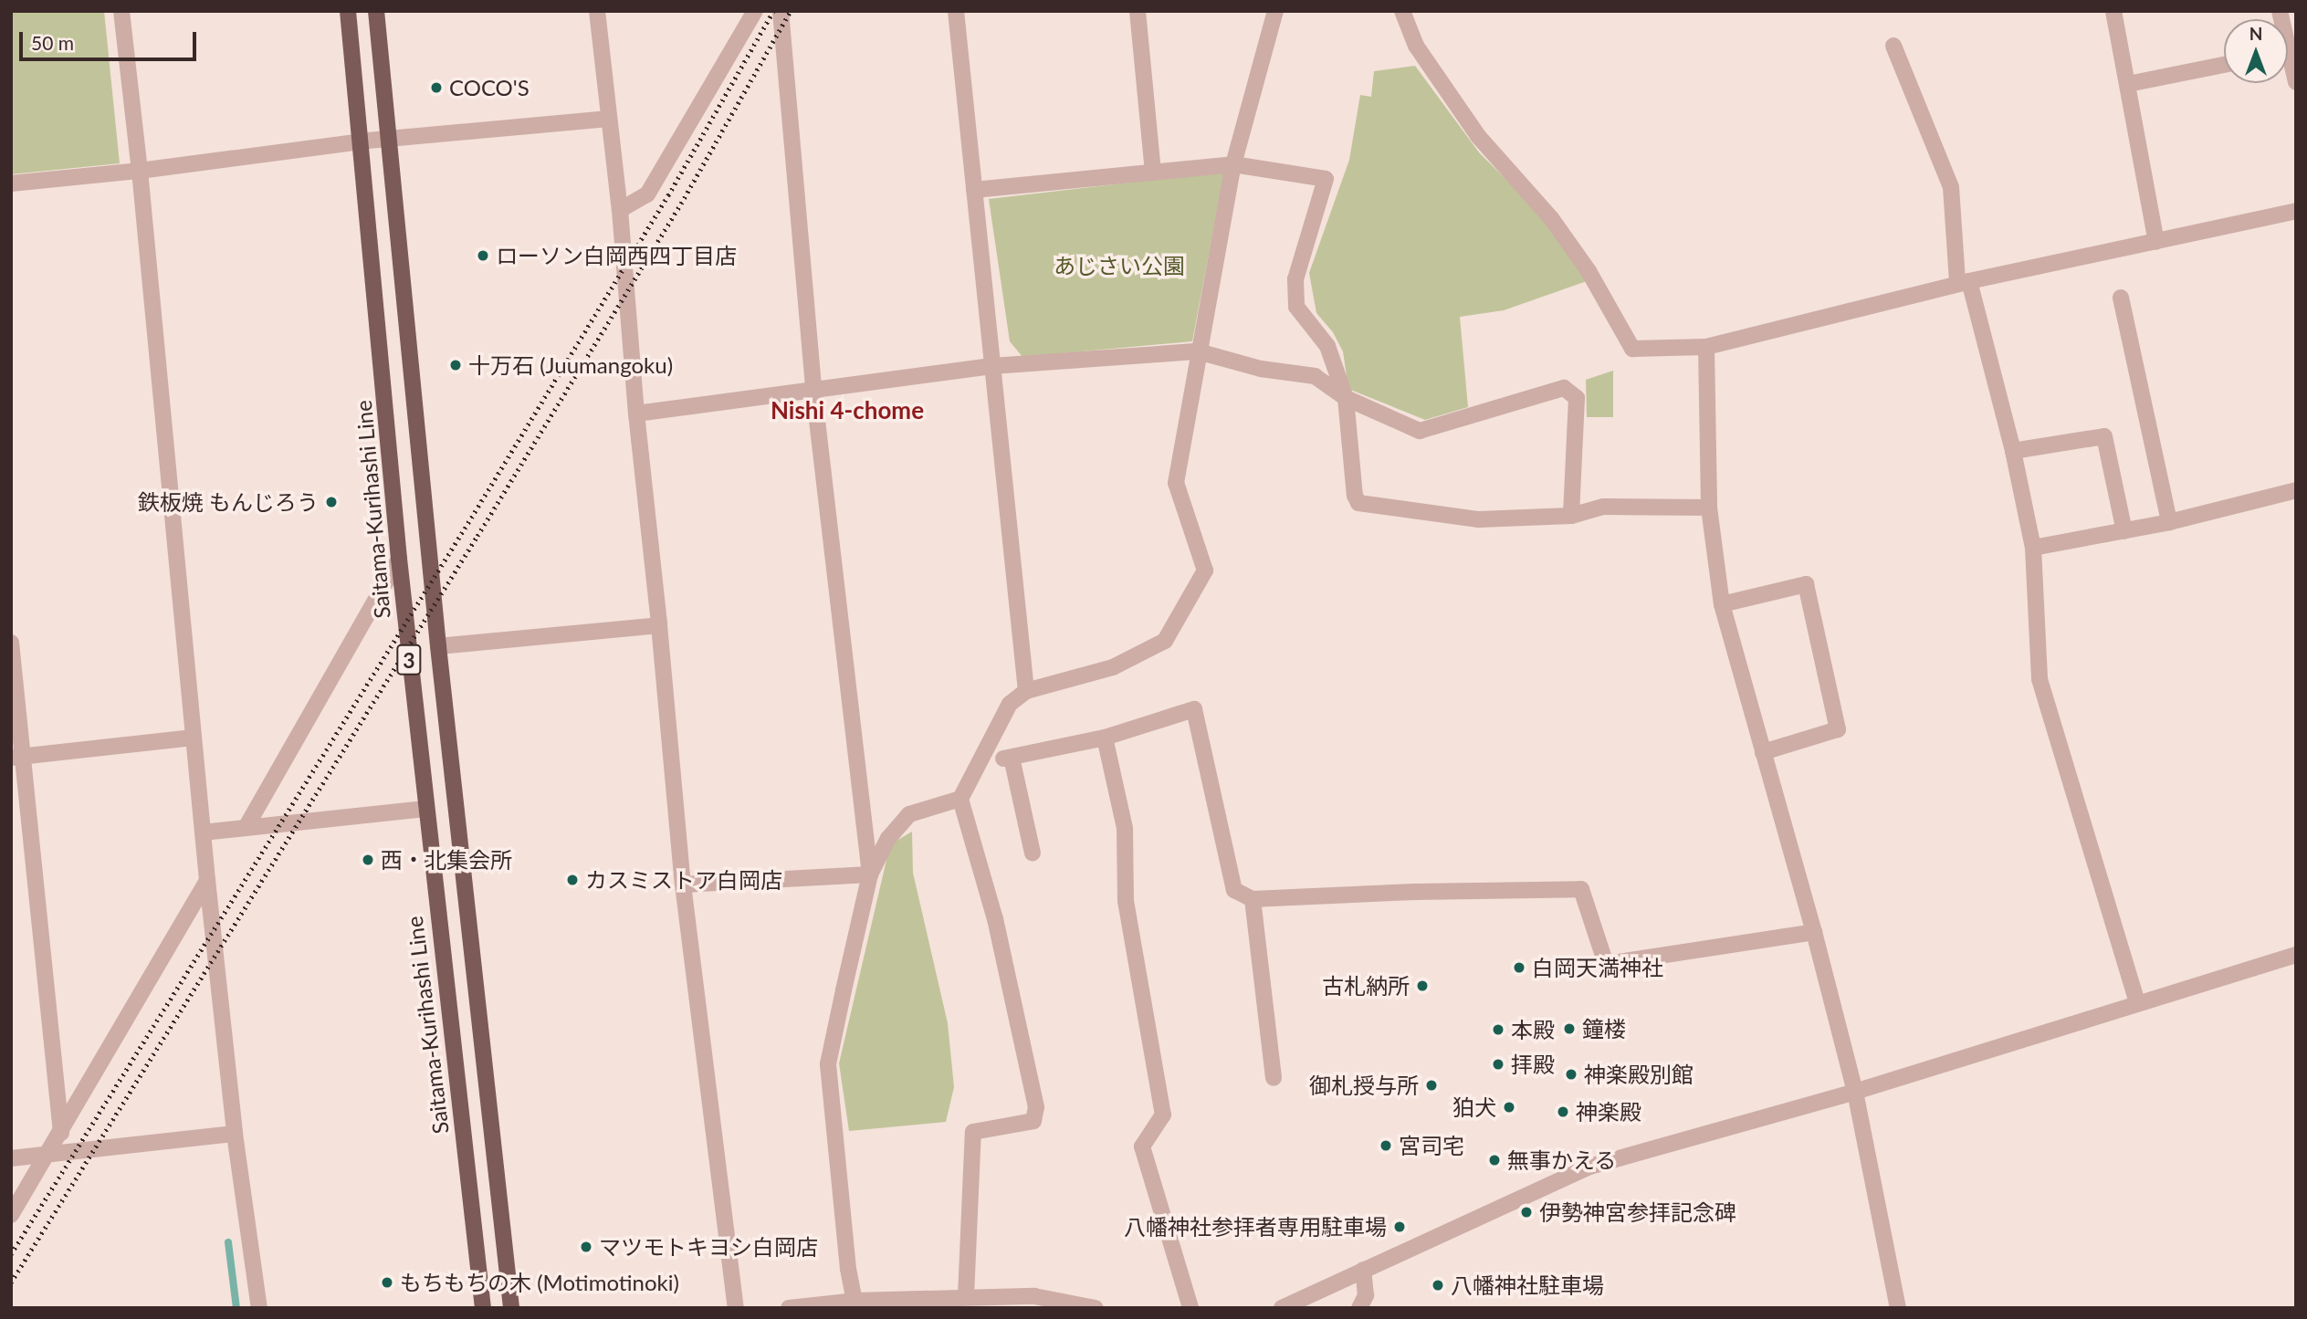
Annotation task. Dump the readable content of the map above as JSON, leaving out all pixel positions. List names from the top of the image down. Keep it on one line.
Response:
{"streets":{"main road":["Saitama-Kurihashi Line","3"]},"districts":["Nishi 4-chome"],"parks":["あじさい公園"],"places":["COCO'S","ローソン白岡西四丁目店","十万石 (Juumangoku)","鉄板焼 もんじろう","西・北集会所","カスミストア白岡店","白岡天満神社","古札納所","鐘楼","本殿","拝殿","神楽殿別館","御札授与所","狛犬","神楽殿","宮司宅","無事かえる","伊勢神宮参拝記念碑","八幡神社参拝者専用駐車場","マツモトキヨシ白岡店","もちもちの木 (Motimotinoki)","八幡神社駐車場"],"scale_bar":"50 m","north":"top"}
